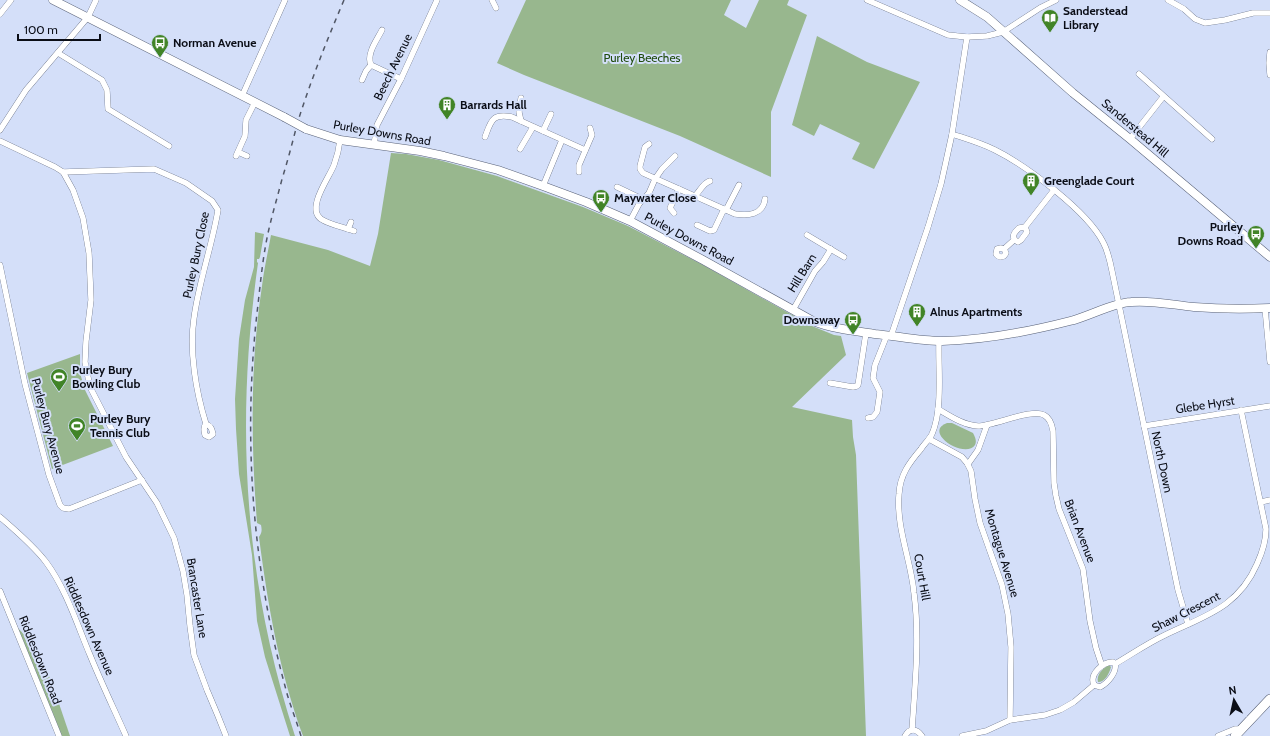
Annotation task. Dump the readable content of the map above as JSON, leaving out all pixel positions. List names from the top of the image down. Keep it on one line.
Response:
{"streets":{"street":["Beech Avenue","Sanderstead Hill","Purley Downs Road","Purley Bury Close","Hill Barn","Glebe Hyrst","Purley Bury Avenue","North Down","Brian Avenue","Montague Avenue","Court Hill","Brancaster Lane","Shaw Crescent","Riddlesdown Avenue","Riddlesdown Road"]},"crossings":[["Beech Avenue","Purley Downs Road"],["Purley Downs Road","Hill Barn"],["Purley Downs Road","North Down"],["Purley Downs Road","Court Hill"],["Purley Bury Close","Brancaster Lane"],["Glebe Hyrst","North Down"],["Glebe Hyrst","Shaw Crescent"],["Purley Bury Avenue","Brancaster Lane"],["North Down","Shaw Crescent"]],"parks":["Purley Beeches"],"places":{"library":["Sanderstead Library"],"bus stop":["Norman Avenue","Maywater Close","Purley Downs Road","Downsway"],"building":["Barrards Hall","Greenglade Court","Alnus Apartments"],"sports":["Purley Bury Bowling Club","Purley Bury Tennis Club"]},"scale_bar":"100 m","north":"top"}
